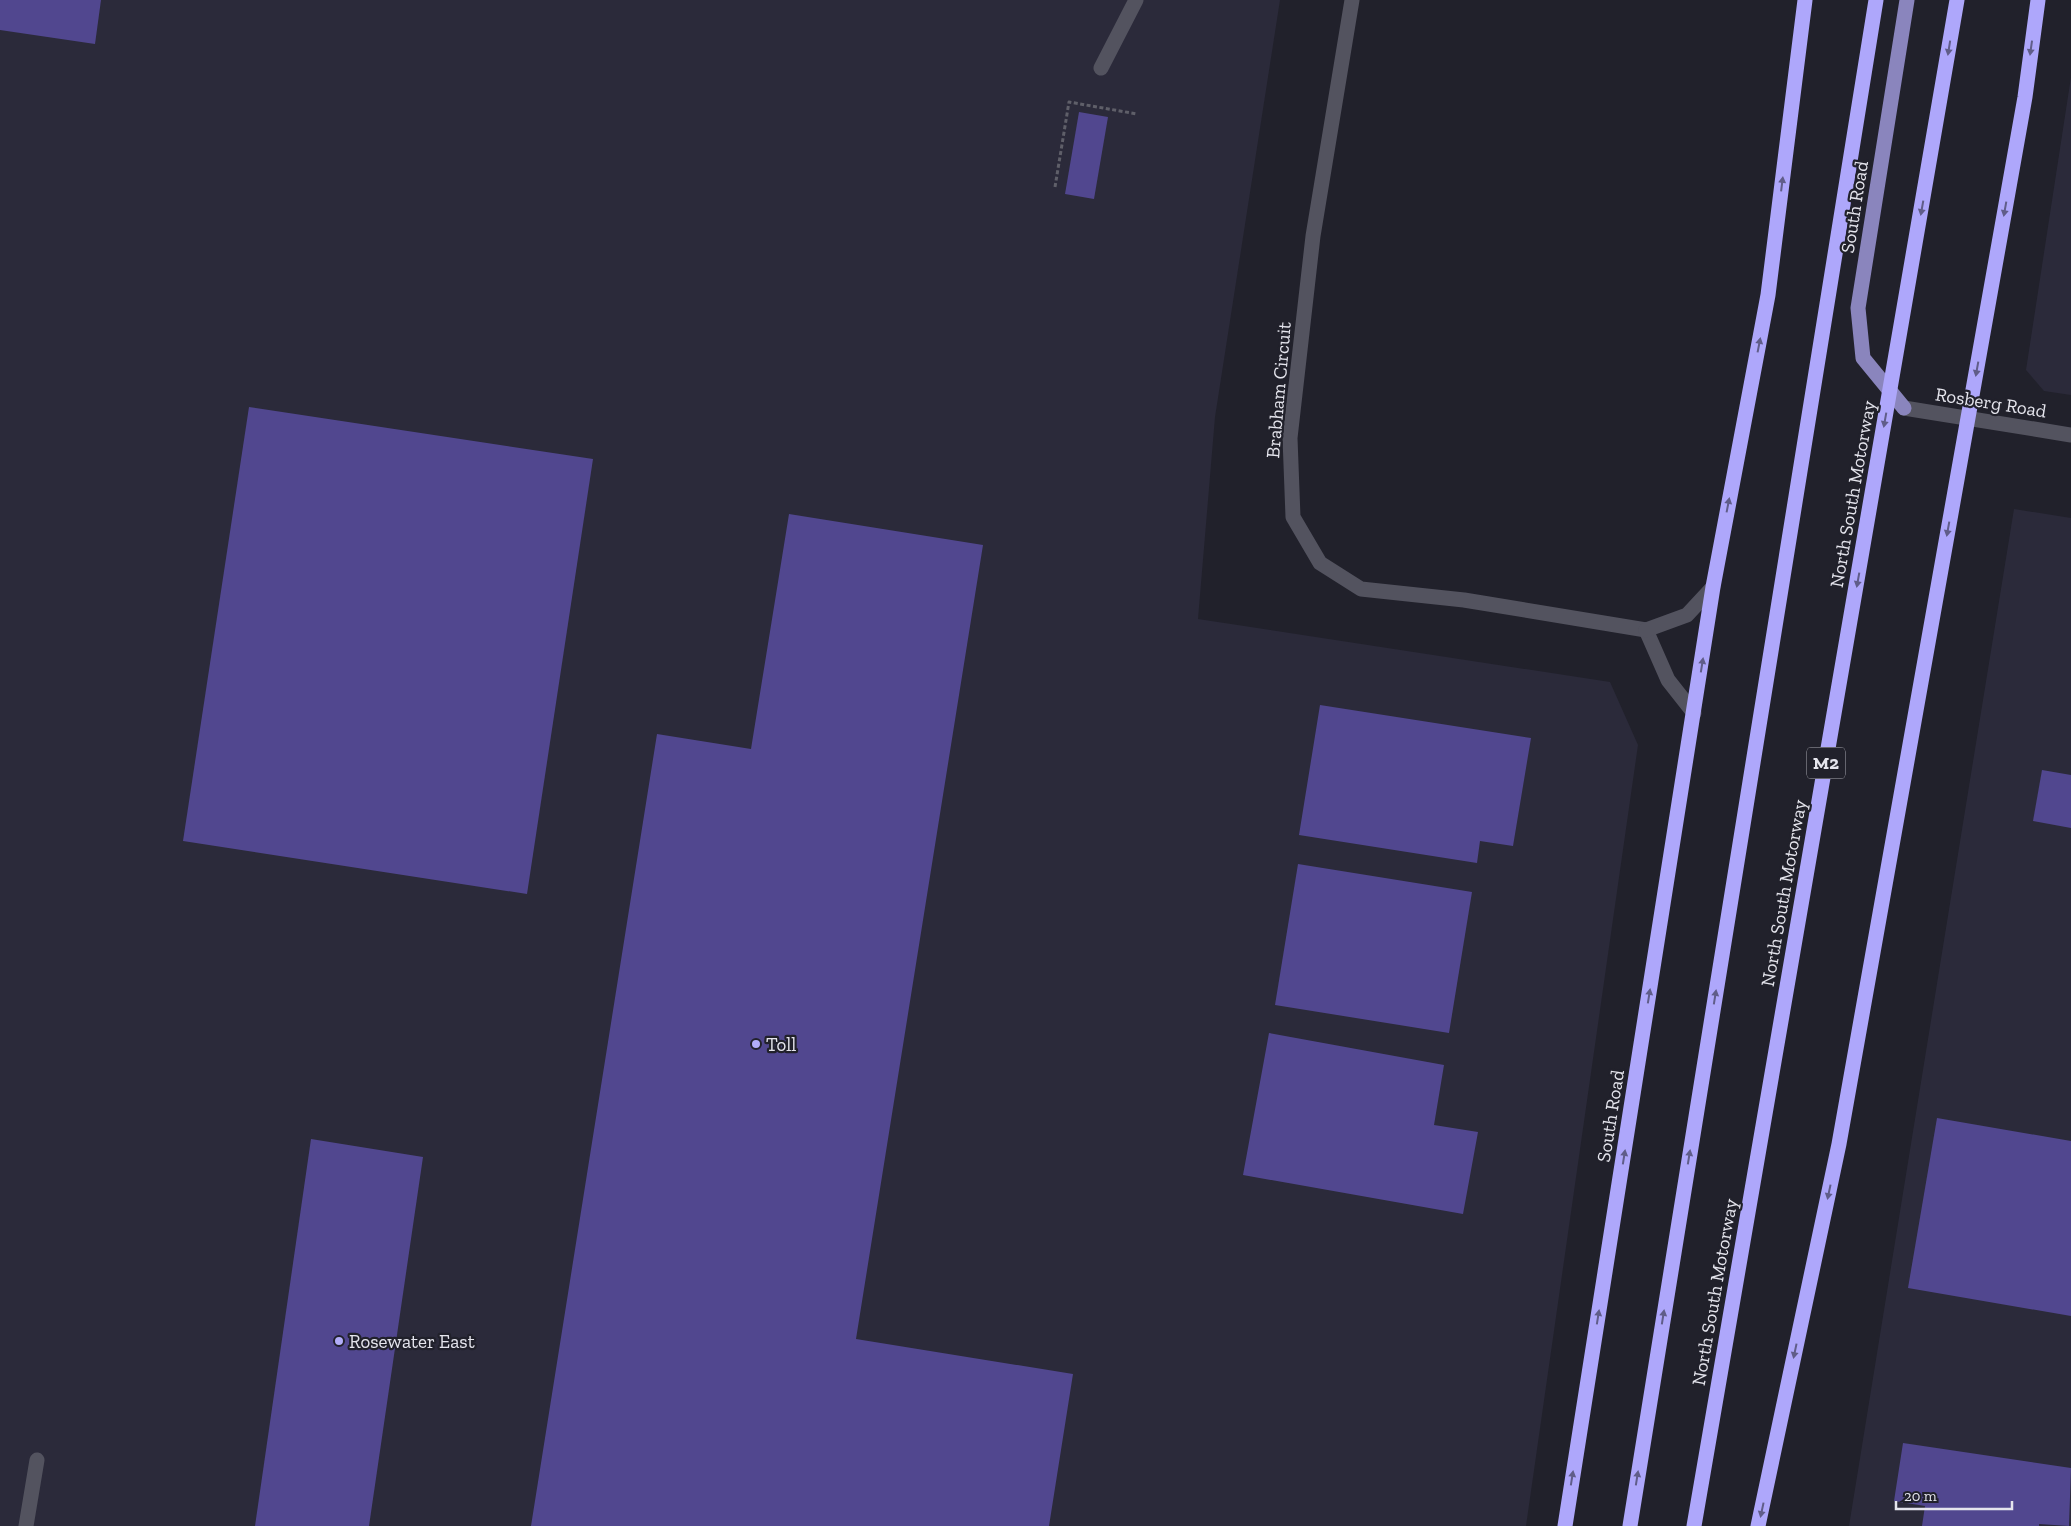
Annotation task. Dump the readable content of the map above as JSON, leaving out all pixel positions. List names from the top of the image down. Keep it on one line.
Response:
{"streets":{"highway":["South Road","North South Motorway","M2"],"street":["Brabham Circuit","Rosberg Road"]},"crossings":[["South Road","Rosberg Road"]],"places":["Toll","Rosewater East"],"scale_bar":"20 m"}
